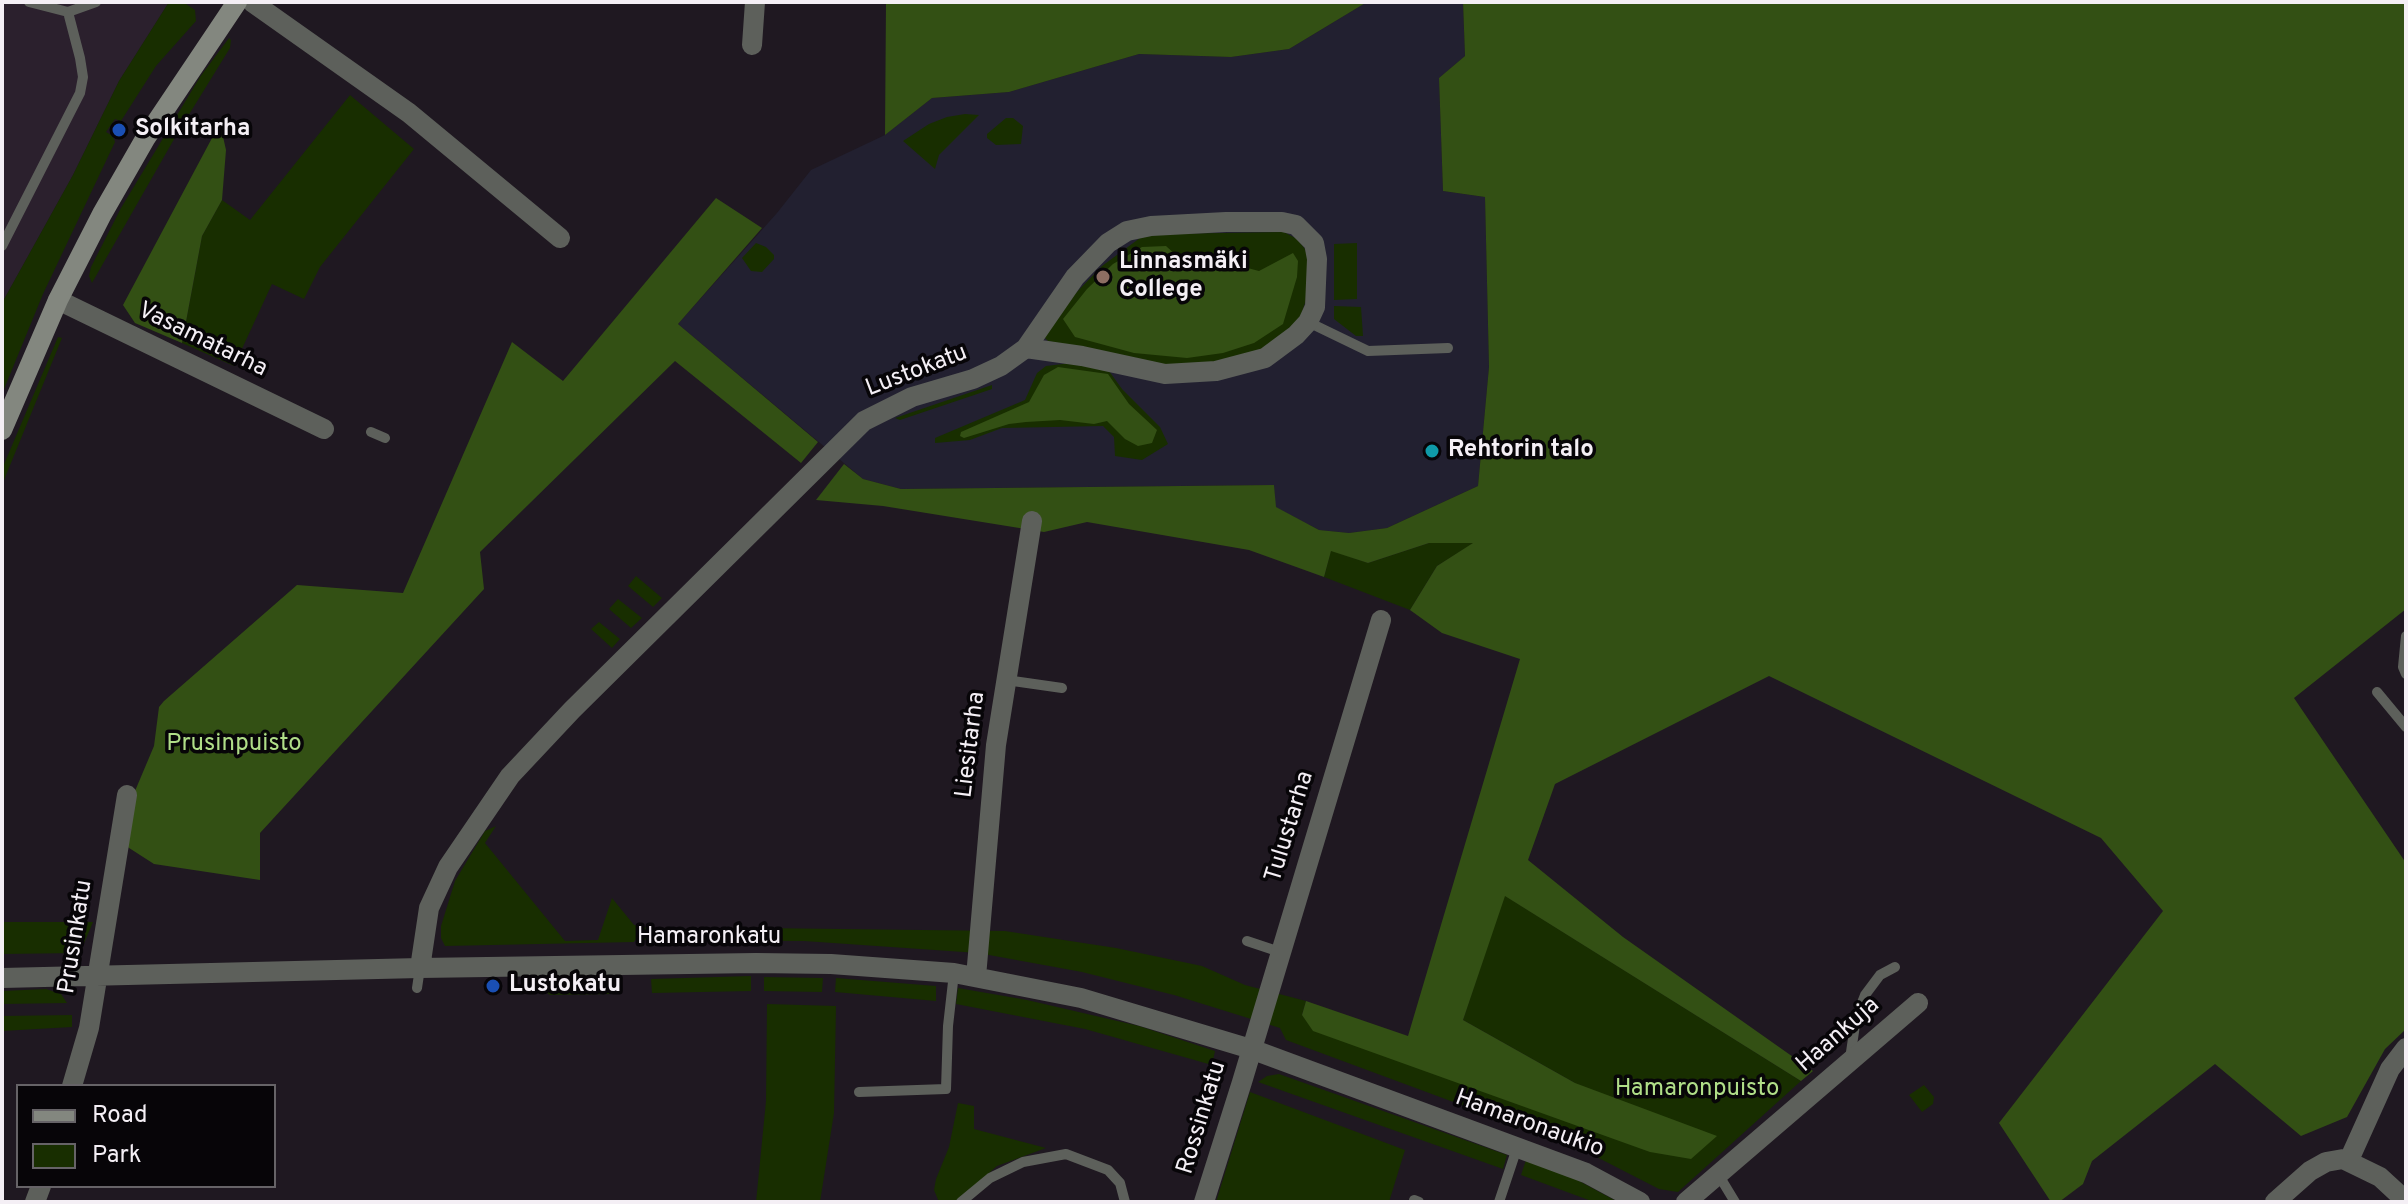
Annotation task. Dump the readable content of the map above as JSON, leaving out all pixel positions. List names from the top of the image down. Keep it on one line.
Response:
{"streets":{"street":["Vasamatarha","Lustokatu","Liesitarha","Tulustarha","Prusinkatu","Hamaronkatu","Haankuja","Rossinkatu","Hamaronaukio"]},"crossings":[["Lustokatu","Hamaronkatu"],["Liesitarha","Hamaronkatu"],["Tulustarha","Hamaronkatu"],["Tulustarha","Rossinkatu"],["Prusinkatu","Hamaronkatu"],["Hamaronkatu","Rossinkatu"],["Hamaronkatu","Hamaronaukio"]],"parks":["Prusinpuisto","Hamaronpuisto"],"places":["Solkitarha","Linnasmäki College","Rehtorin talo","Lustokatu"],"legend":["Road","Park"]}
